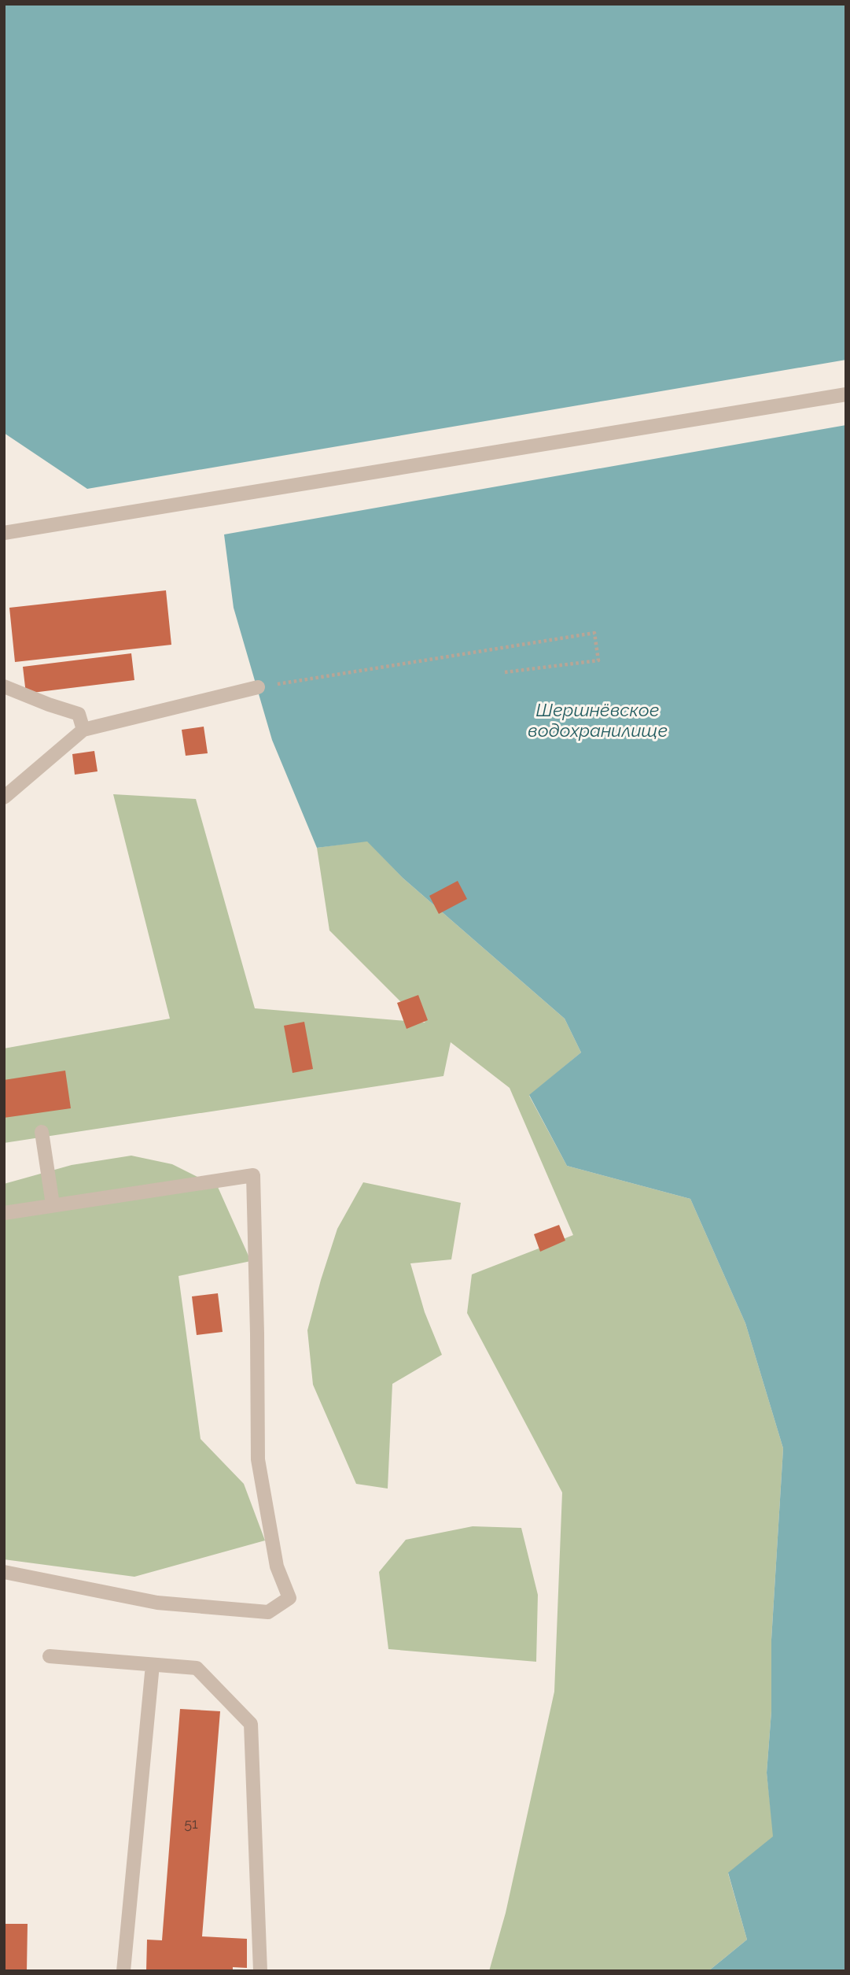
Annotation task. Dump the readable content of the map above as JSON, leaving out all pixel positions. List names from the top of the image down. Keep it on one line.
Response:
{"water":["Шершнёвское водохранилище"],"house_numbers":["51"]}
